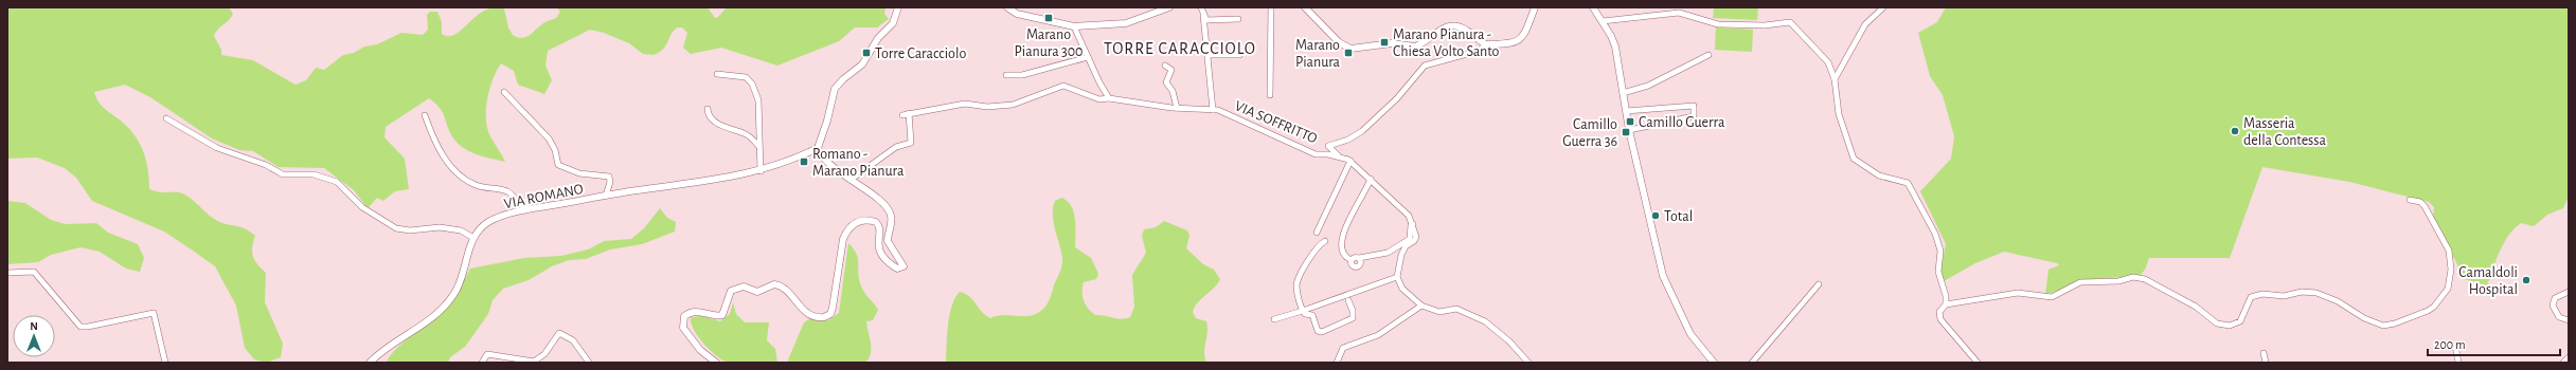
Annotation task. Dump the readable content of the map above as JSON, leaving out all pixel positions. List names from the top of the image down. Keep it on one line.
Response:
{"streets":{"street":["VIA SOFFRITTO","VIA ROMANO"]},"districts":["TORRE CARACCIOLO"],"places":{"transit":["Marano Pianura 300","Marano Pianura - Chiesa Volto Santo","Torre Caracciolo","Marano Pianura","Camillo Guerra","Camillo Guerra 36","Romano - Marano Pianura"],"other":["Masseria della Contessa","Total","Camaldoli Hospital"]},"scale_bar":"200 m","north":"top"}
